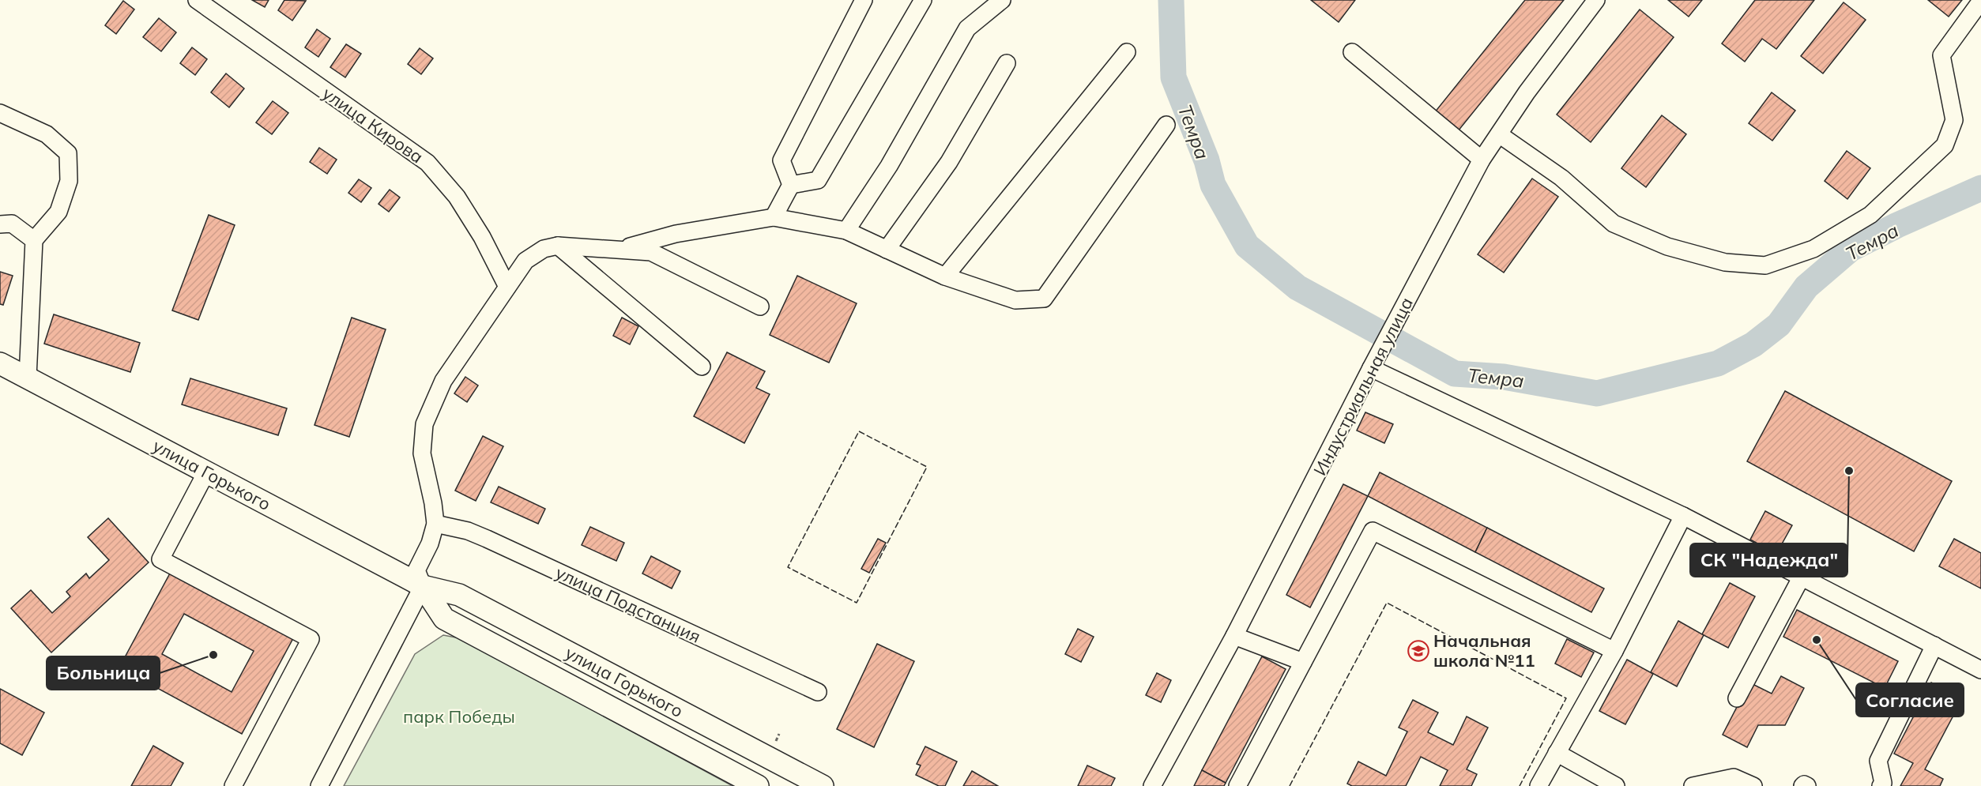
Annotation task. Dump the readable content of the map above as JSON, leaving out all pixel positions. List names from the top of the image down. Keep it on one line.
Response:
{"streets":{"main road":["улица Горького"],"street":["улица Кирова","Индустриальная улица","улица Подстанция"]},"water":["Темра"],"parks":["парк Победы"],"places":{"other":["СК \"Надежда\"","Согласие","Больница"],"school or university":["Начальная школа №11"]}}
